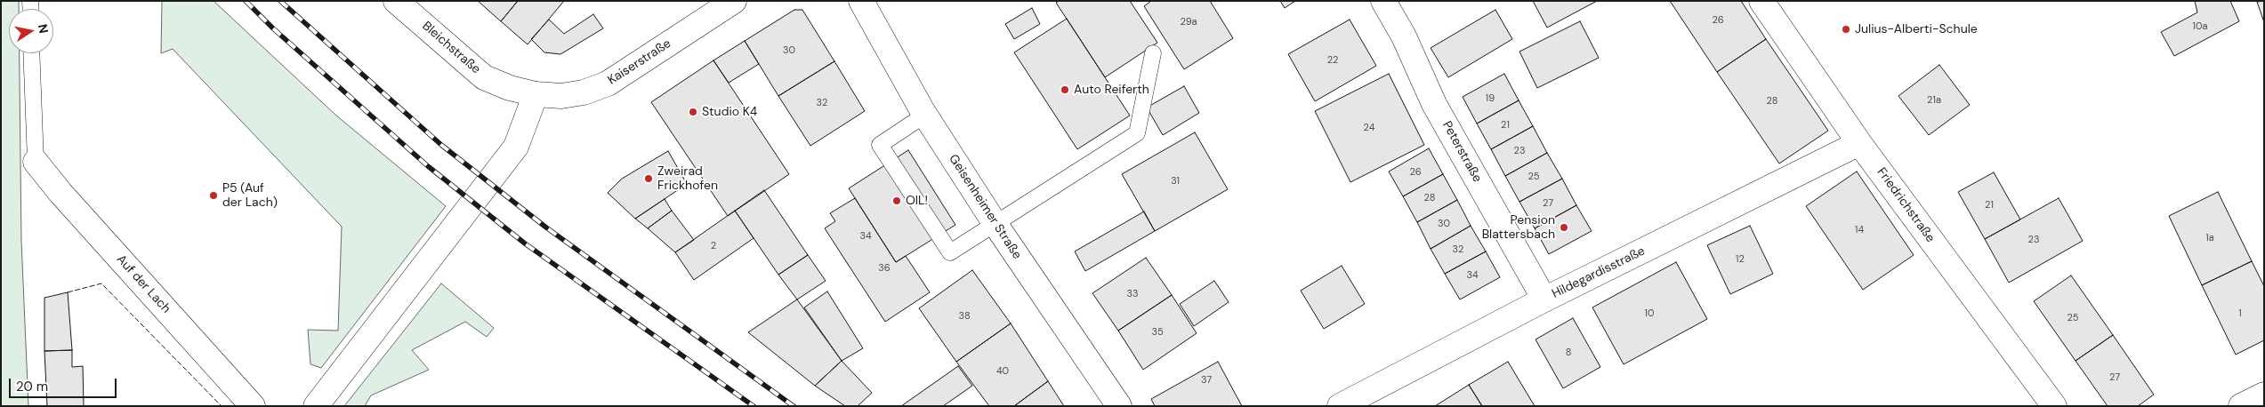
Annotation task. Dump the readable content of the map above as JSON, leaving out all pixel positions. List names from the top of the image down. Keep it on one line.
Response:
{"streets":{"street":["Bleichstraße","Kaiserstraße","Peterstraße","Friedrichstraße","Geisenheimer Straße","Hildegardisstraße","Auf der Lach"]},"crossings":[["Bleichstraße","Kaiserstraße"],["Peterstraße","Hildegardisstraße"],["Friedrichstraße","Hildegardisstraße"]],"places":["Julius-Alberti-Schule","Auto Reiferth","Studio K4","Zweirad Frickhofen","P5 (Auf der Lach)","OIL!","Pension Blattersbach"],"house_numbers":["26","29a","10a","30","22","19","21a","28","32","21","24","23","26","25","31","28","27","21","30","14","34","1a","23","2","32","12","36","34","33","10","1","38","25","35","8","40","27","37"],"scale_bar":"20 m","north":"right"}
